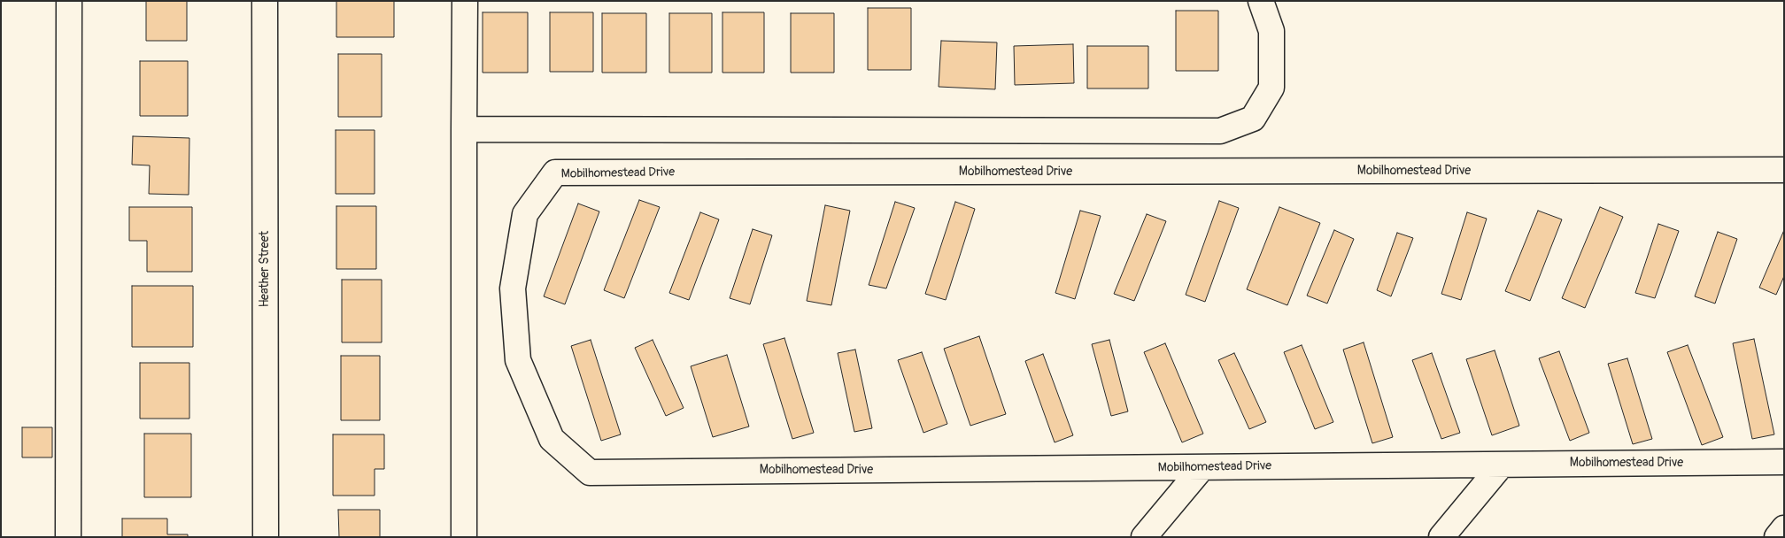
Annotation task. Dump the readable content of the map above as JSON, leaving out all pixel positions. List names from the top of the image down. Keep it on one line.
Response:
{"streets":{"street":["Mobilhomestead Drive","Heather Street"]}}
